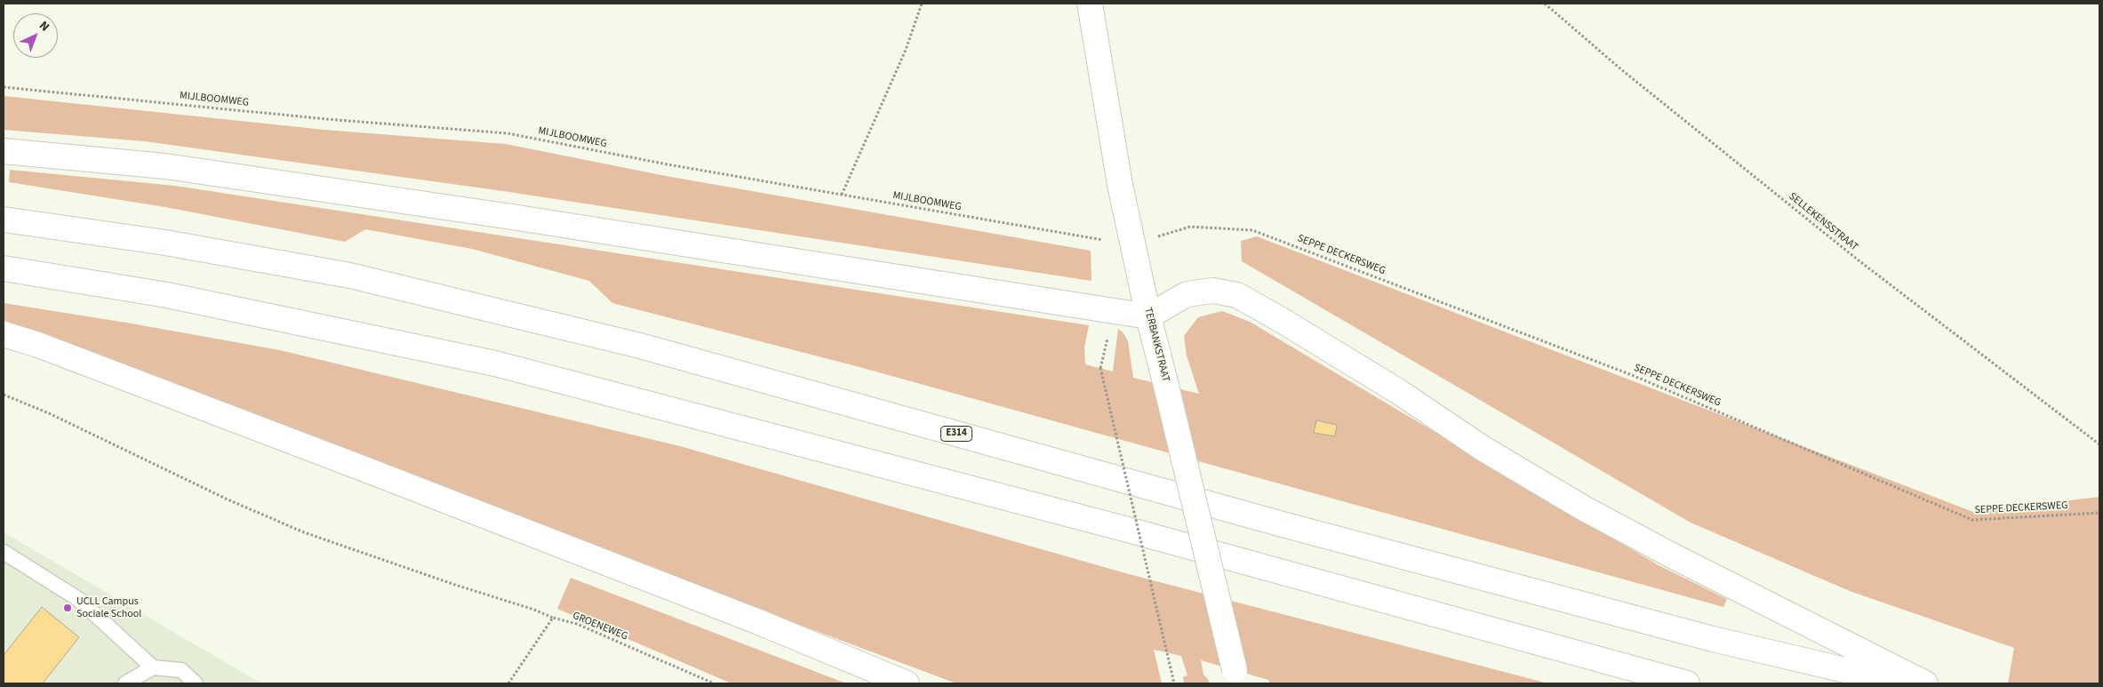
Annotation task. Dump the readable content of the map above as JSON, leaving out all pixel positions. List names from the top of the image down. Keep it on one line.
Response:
{"streets":{"main road":["TERBANKSTRAAT","E314"],"path":["MIJLBOOMWEG","SELLEKENSSTRAAT","SEPPE DECKERSWEG","GROENEWEG"]},"crossings":[["MIJLBOOMWEG","SEPPE DECKERSWEG"],["MIJLBOOMWEG","TERBANKSTRAAT"],["SEPPE DECKERSWEG","TERBANKSTRAAT"]],"places":["UCLL Campus Sociale School"],"north":"top right"}
